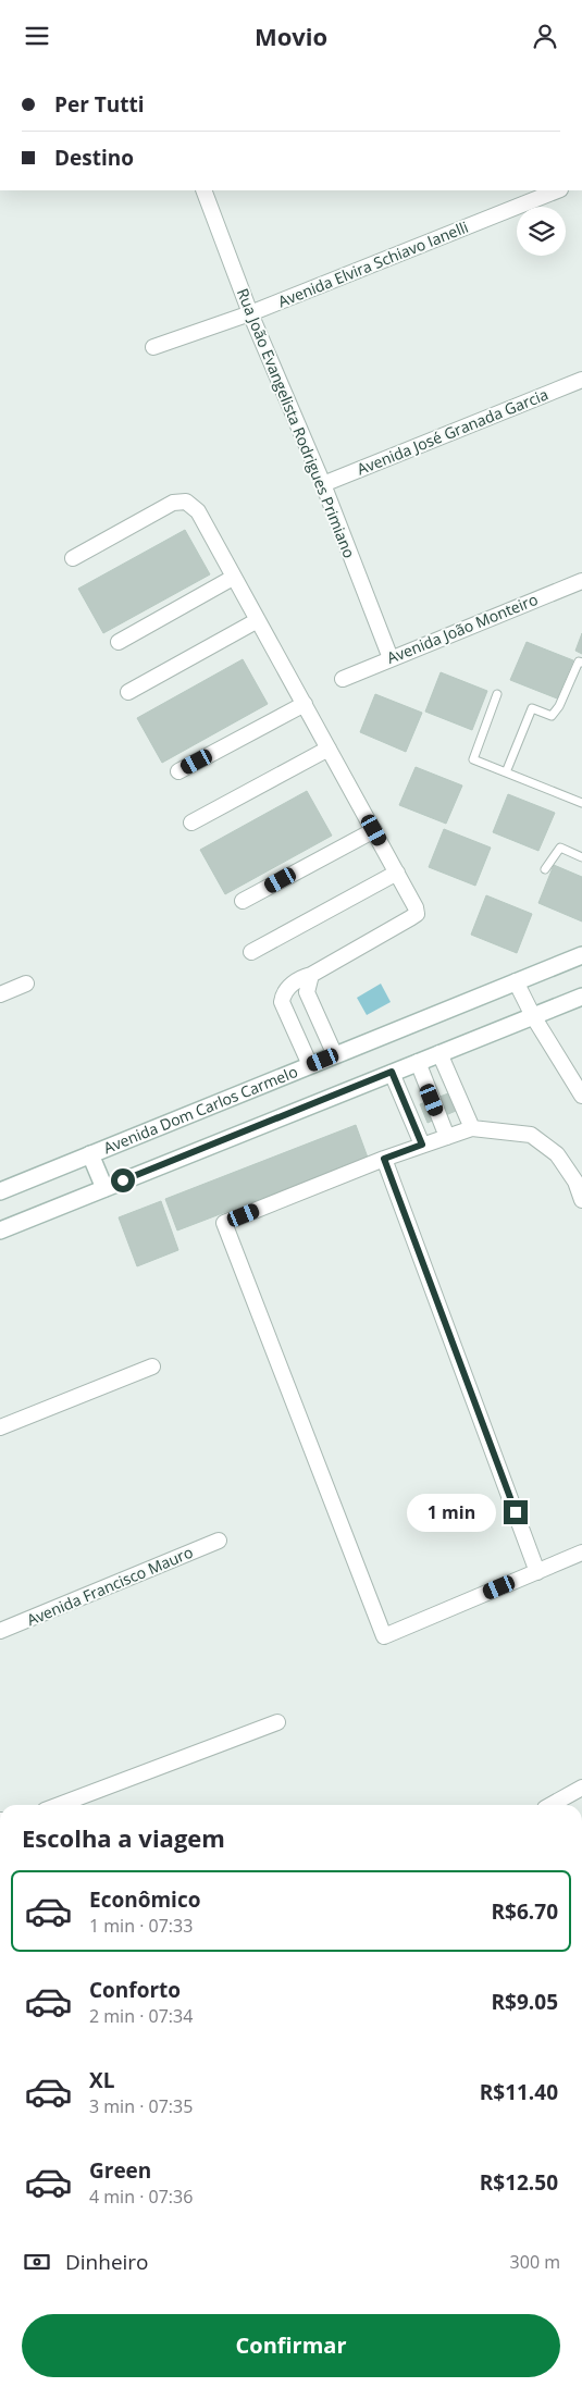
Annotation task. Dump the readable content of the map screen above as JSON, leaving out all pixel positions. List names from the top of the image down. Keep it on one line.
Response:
{"streets":{"street":["Avenida Elvira Schiavo Ianelli","Rua João Evangelista Rodrigues Primiano","Avenida José Granada Garcia","Avenida João Monteiro","Avenida Dom Carlos Carmelo","Avenida Francisco Mauro"]},"crossings":[["Avenida Elvira Schiavo Ianelli","Rua João Evangelista Rodrigues Primiano"],["Rua João Evangelista Rodrigues Primiano","Avenida José Granada Garcia"],["Rua João Evangelista Rodrigues Primiano","Avenida João Monteiro"]],"page":{"header":"Movio","banner":["Per Tutti","Destino"],"bubble":"1 min","heading":"Escolha a viagem","list":[{"name":"Econômico","note":"1 min · 07:33","value":"R$6.70"},{"name":"Conforto","note":"2 min · 07:34","value":"R$9.05"},{"name":"XL","note":"3 min · 07:35","value":"R$11.40"},{"name":"Green","note":"4 min · 07:36","value":"R$12.50"}],"pay":["Dinheiro","300 m"],"buttons":"Confirmar"}}
